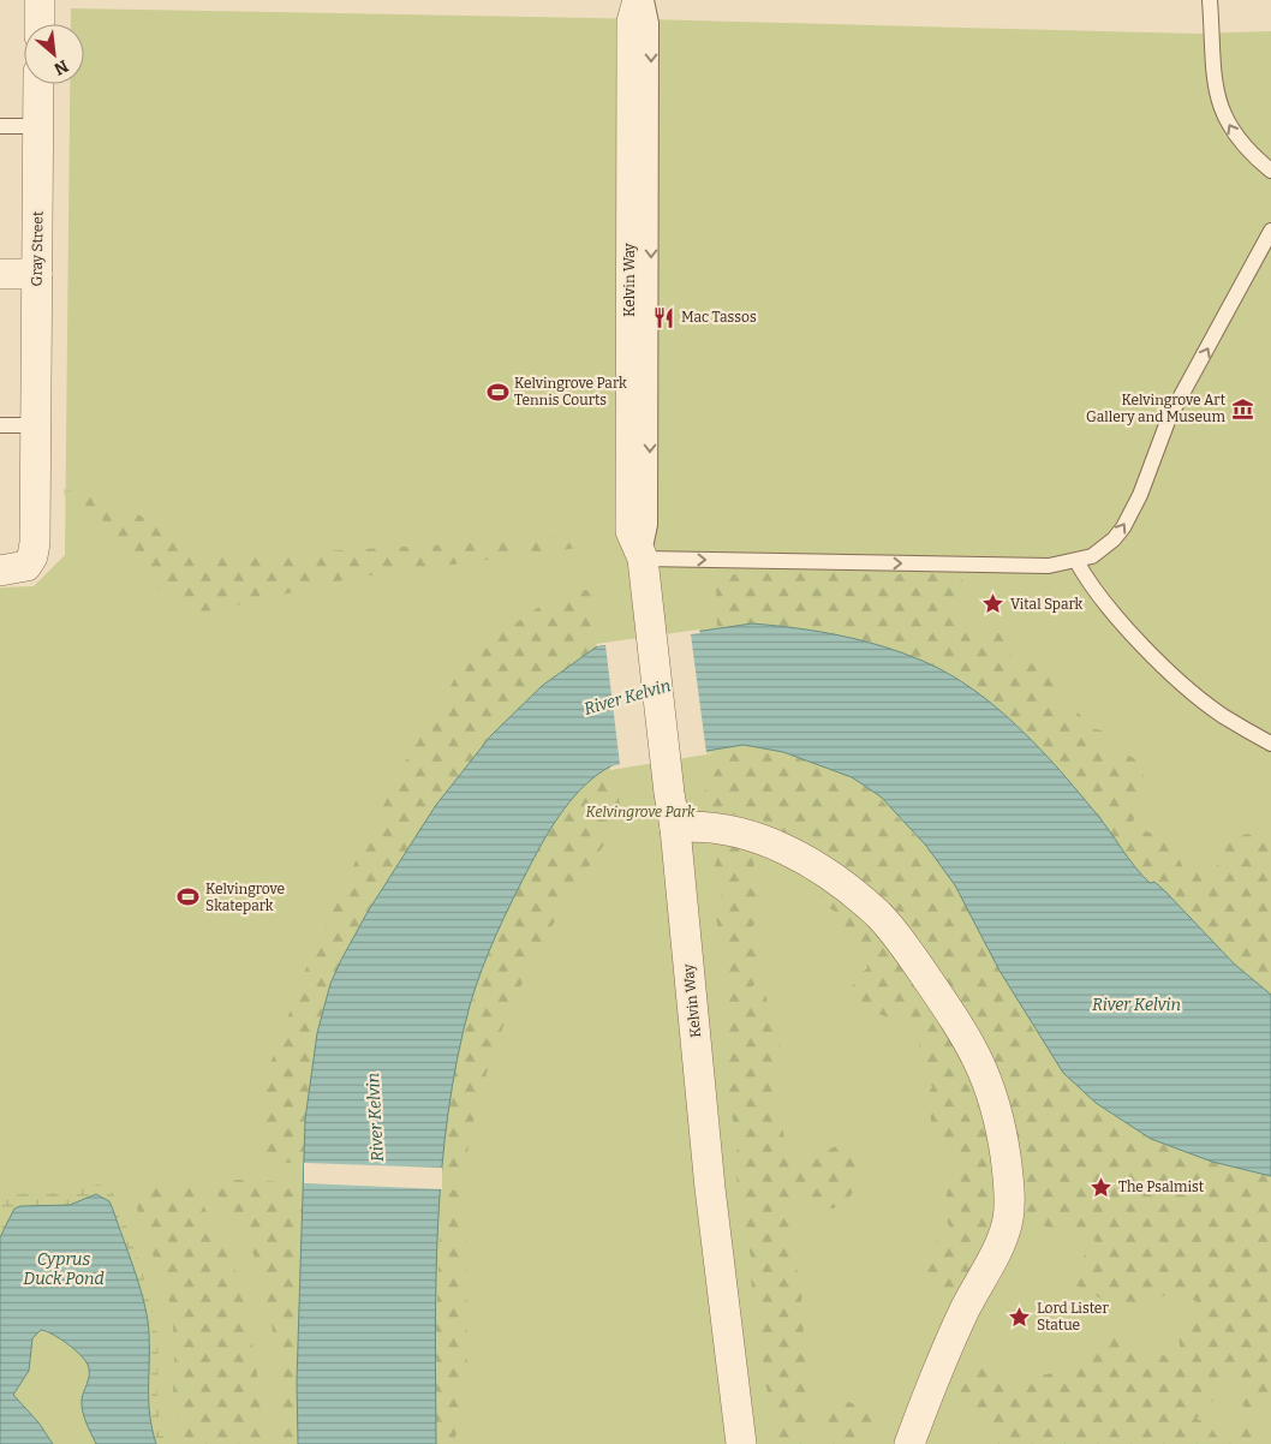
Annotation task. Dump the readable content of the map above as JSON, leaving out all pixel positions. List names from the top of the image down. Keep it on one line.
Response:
{"streets":{"street":["Gray Street","Kelvin Way"]},"water":["River Kelvin","Cyprus Duck Pond"],"parks":["Kelvingrove Park"],"places":{"restaurant":["Mac Tassos"],"sports":["Kelvingrove Park Tennis Courts","Kelvingrove Skatepark"],"museum":["Kelvingrove Art Gallery and Museum"],"place":["Vital Spark","The Psalmist","Lord Lister Statue"]},"north":"bottom right"}
